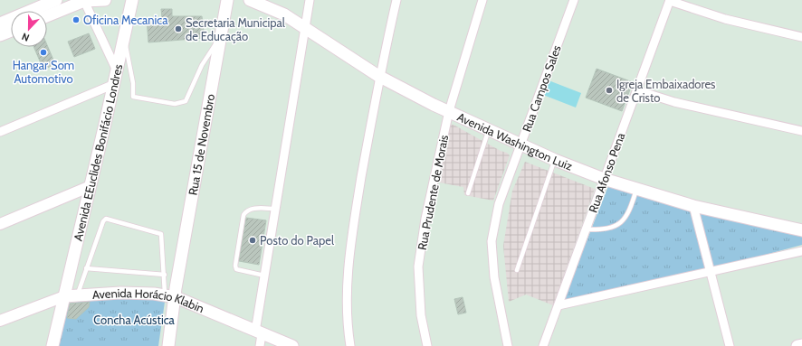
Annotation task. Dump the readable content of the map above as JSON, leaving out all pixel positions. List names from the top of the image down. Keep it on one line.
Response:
{"streets":{"main road":["Avenida Washington Luiz","Rua 15 de Novembro","Avenida EEuclides Bonifácio Londres","Avenida Horácio Klabin"],"street":["Rua Campos Sales","Rua Afonso Pena","Rua Prudente de Morais"]},"crossings":[["Rua Campos Sales","Avenida Washington Luiz"],["Avenida Washington Luiz","Rua Afonso Pena"],["Avenida Washington Luiz","Rua Prudente de Morais"],["Rua 15 de Novembro","Avenida Horácio Klabin"],["Avenida EEuclides Bonifácio Londres","Avenida Horácio Klabin"]],"parks":["Concha Acústica"],"places":["Oficina Mecanica","Secretaria Municipal de Educação","Hangar Som Automotivo","Igreja Embaixadores de Cristo","Posto do Papel"],"north":"bottom"}
